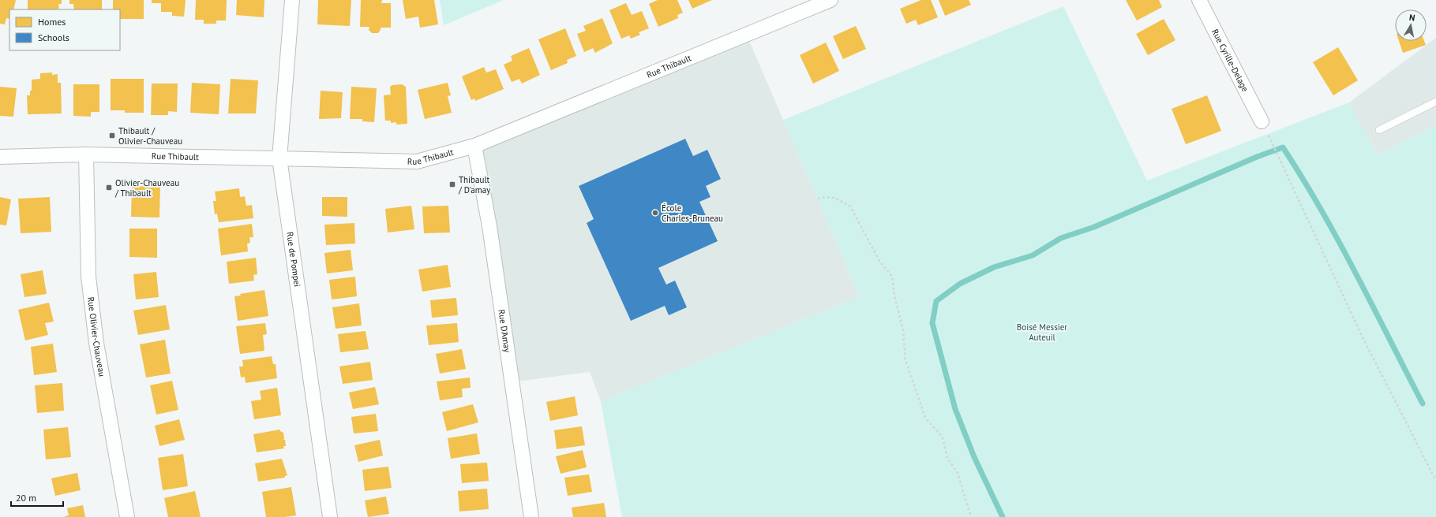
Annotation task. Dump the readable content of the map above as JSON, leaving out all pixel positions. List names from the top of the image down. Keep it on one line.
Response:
{"streets":{"street":["Rue Cyrille-Delage","Rue Thibault","Rue de Pompei","Rue D'Amay","Rue Olivier-Chauveau"]},"crossings":[["Rue Thibault","Rue de Pompei"],["Rue Thibault","Rue D'Amay"],["Rue Thibault","Rue Olivier-Chauveau"]],"parks":["Boisé Messier Auteuil"],"places":{"transit":["Thibault / Olivier-Chauveau","Thibault / D'amay","Olivier-Chauveau / Thibault"],"other":["École Charles-Bruneau"]},"legend":["Homes","Schools"],"scale_bar":"20 m","north":"top"}
